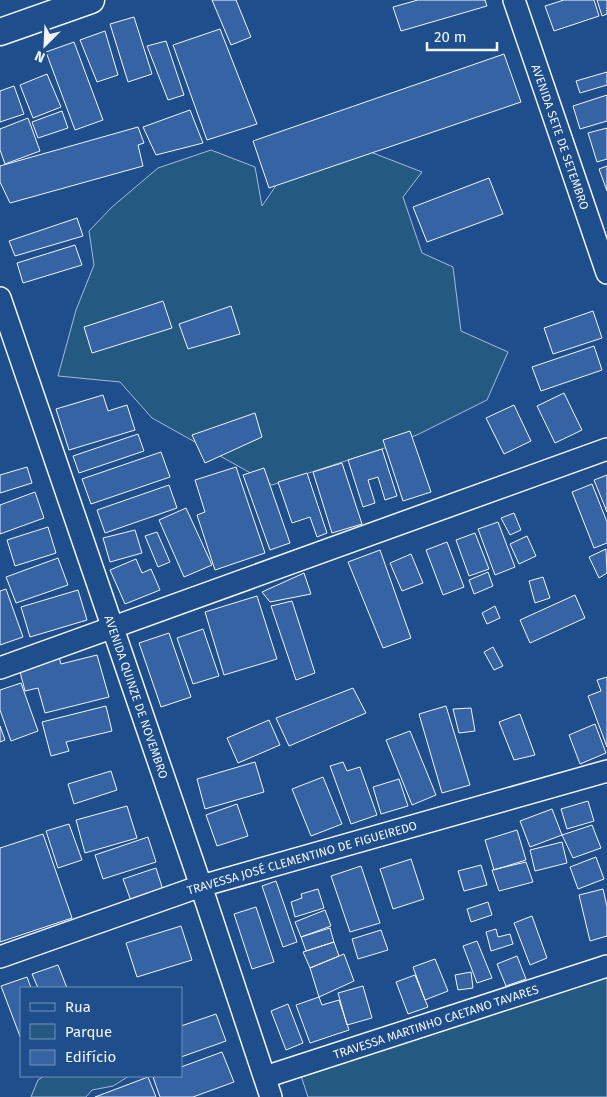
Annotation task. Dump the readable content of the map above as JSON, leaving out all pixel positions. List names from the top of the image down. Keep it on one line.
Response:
{"streets":{"street":["AVENIDA SETE DE SETEMBRO","AVENIDA QUINZE DE NOVEMBRO","TRAVESSA JOSÉ CLEMENTINO DE FIGUEIREDO","TRAVESSA MARTINHO CAETANO TAVARES"]},"crossings":[["AVENIDA QUINZE DE NOVEMBRO","TRAVESSA JOSÉ CLEMENTINO DE FIGUEIREDO"],["AVENIDA QUINZE DE NOVEMBRO","TRAVESSA MARTINHO CAETANO TAVARES"]],"legend":["Rua","Parque","Edifício"],"scale_bar":"20 m","north":"bottom left"}
